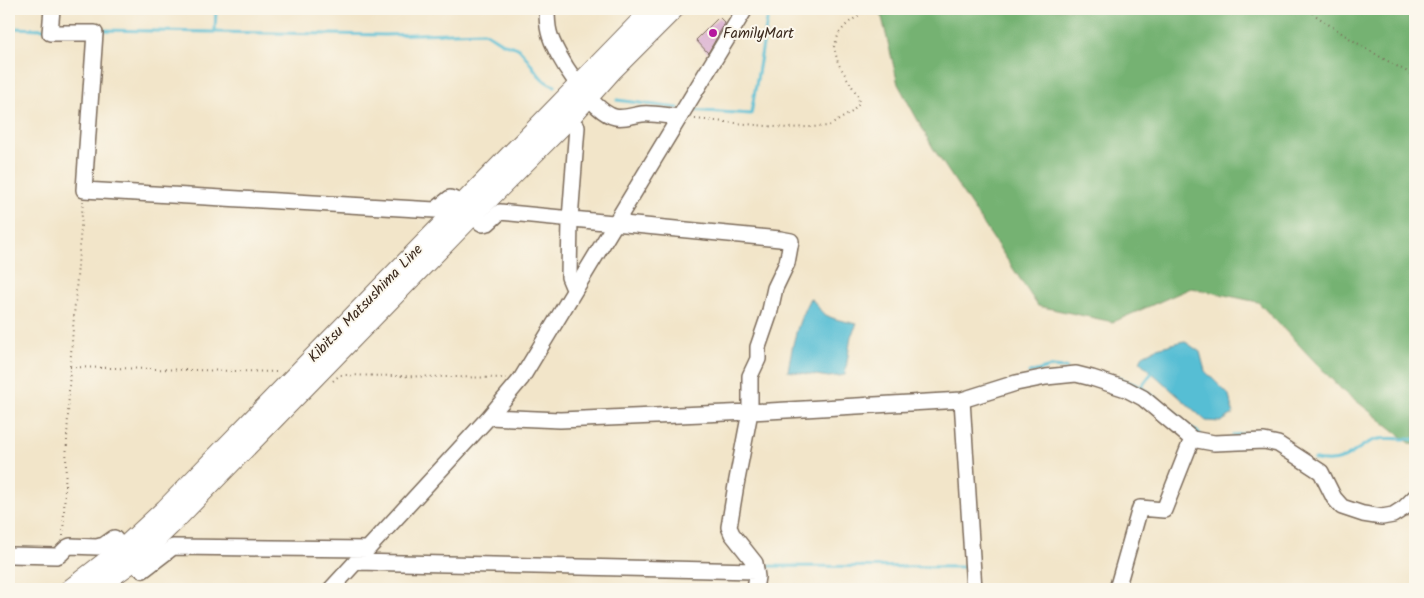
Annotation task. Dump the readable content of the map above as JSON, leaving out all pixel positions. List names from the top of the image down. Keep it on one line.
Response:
{"streets":{"main road":["Kibitsu Matsushima Line"]},"places":["FamilyMart"]}
